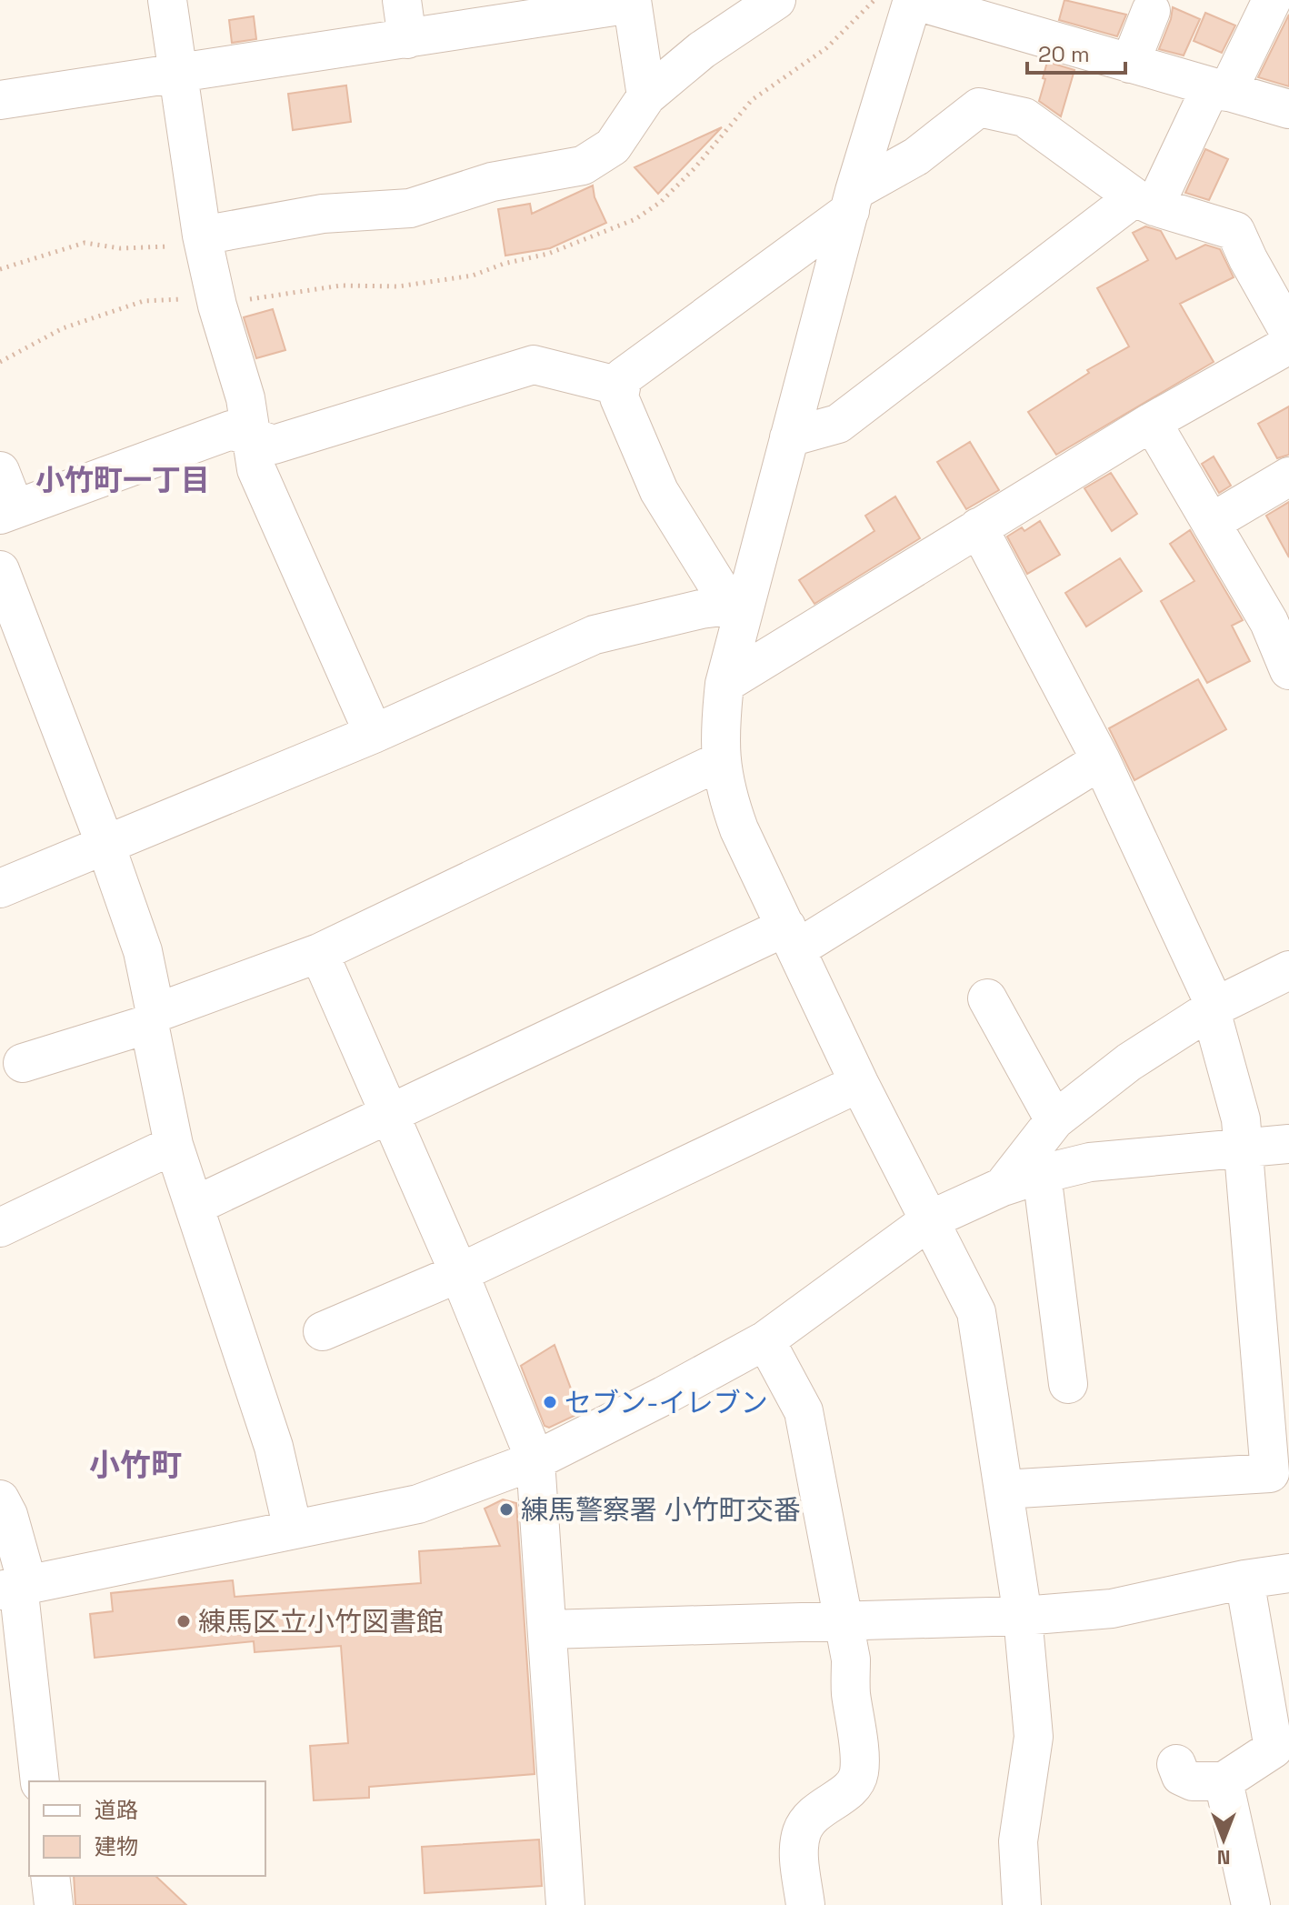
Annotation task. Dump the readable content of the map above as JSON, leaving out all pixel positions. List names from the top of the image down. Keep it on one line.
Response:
{"districts":["小竹町一丁目","小竹町"],"places":["セブン-イレブン","練馬警察署 小竹町交番","練馬区立小竹図書館"],"legend":["道路","建物"],"scale_bar":"20 m","north":"bottom"}
